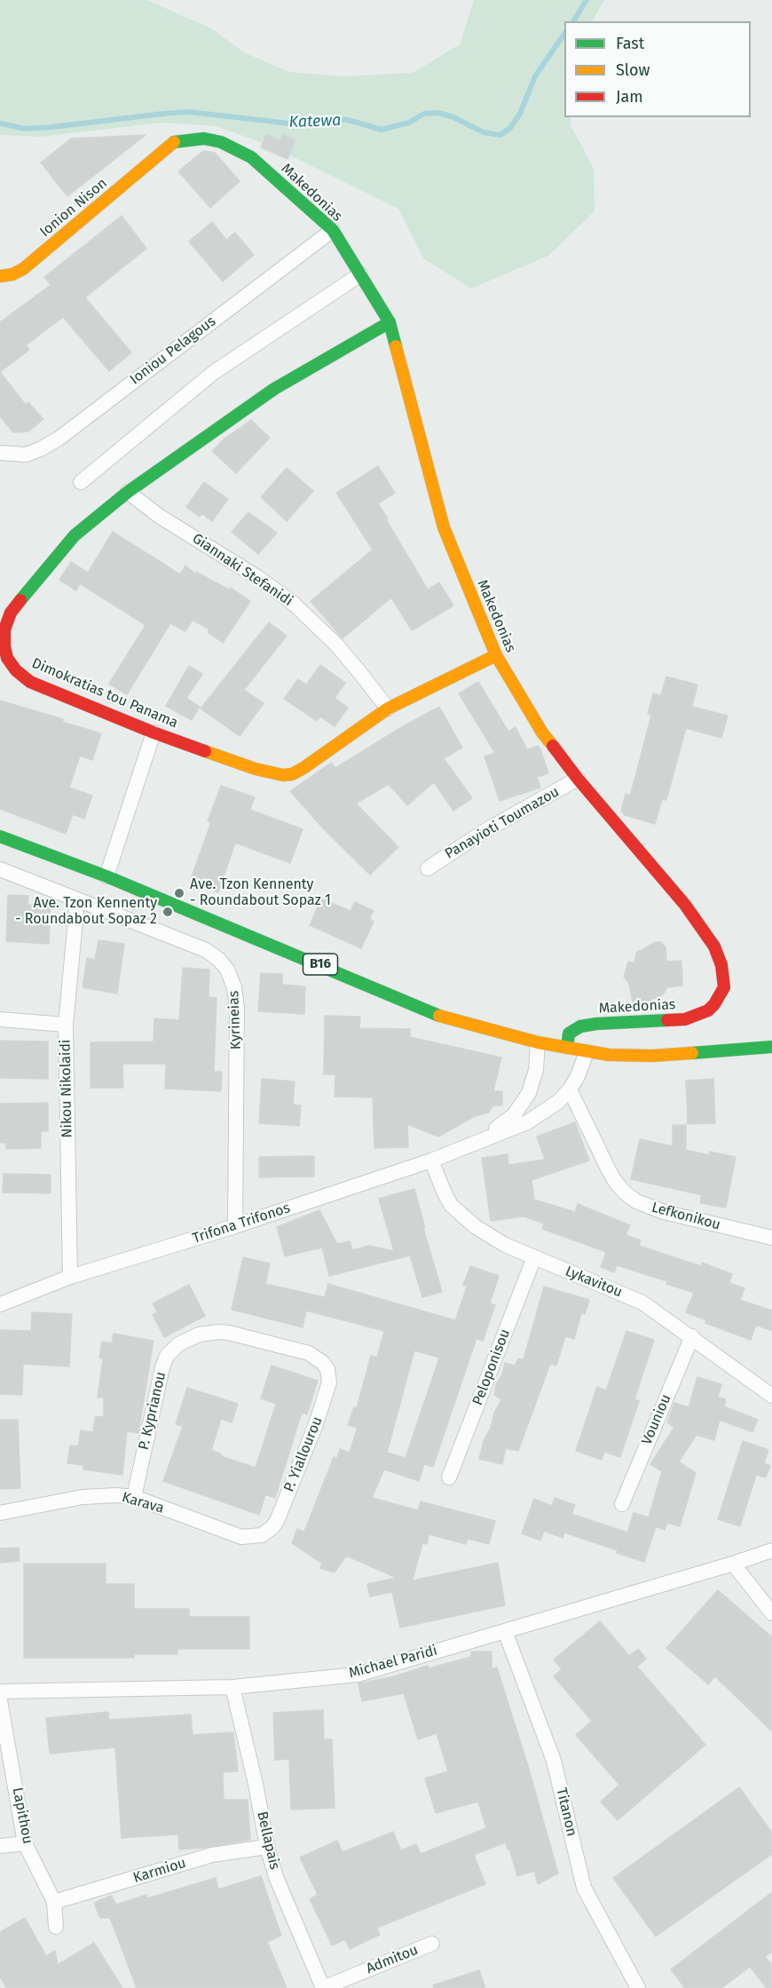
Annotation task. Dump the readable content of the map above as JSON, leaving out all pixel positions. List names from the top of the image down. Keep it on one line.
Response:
{"streets":{"street":["Makedonias","Ionion Nison","Ioniou Pelagous","Giannaki Stefanidi","Dimokratias tou Panama","Panayioti Toumazou","B16","Kyrineias","Nikou Nikolaidi","Lefkonikou","Trifona Trifonos","Lykavitou","Peloponisou","P. Kyprianou","Vouniou","P. Yiallourou","Karava","Michael Paridi","Titanon","Lapithou","Bellapais","Karmiou","Admitou"]},"crossings":[["Makedonias","Ionion Nison"],["Makedonias","Ioniou Pelagous"],["Makedonias","Dimokratias tou Panama"],["Makedonias","Panayioti Toumazou"],["Makedonias","B16"],["Giannaki Stefanidi","Dimokratias tou Panama"],["B16","Trifona Trifonos"],["Kyrineias","Nikou Nikolaidi"],["Kyrineias","Trifona Trifonos"],["Nikou Nikolaidi","Trifona Trifonos"],["Lefkonikou","Trifona Trifonos"],["Trifona Trifonos","Lykavitou"],["Lykavitou","Peloponisou"],["Lykavitou","Vouniou"],["P. Kyprianou","P. Yiallourou"],["P. Kyprianou","Karava"],["P. Yiallourou","Karava"],["Michael Paridi","Titanon"],["Michael Paridi","Bellapais"],["Lapithou","Karmiou"],["Bellapais","Karmiou"],["Bellapais","Admitou"]],"water":["Katewa"],"places":["Ave. Tzon Kennenty - Roundabout Sopaz 1","Ave. Tzon Kennenty - Roundabout Sopaz 2"],"legend":["Fast","Slow","Jam"]}
